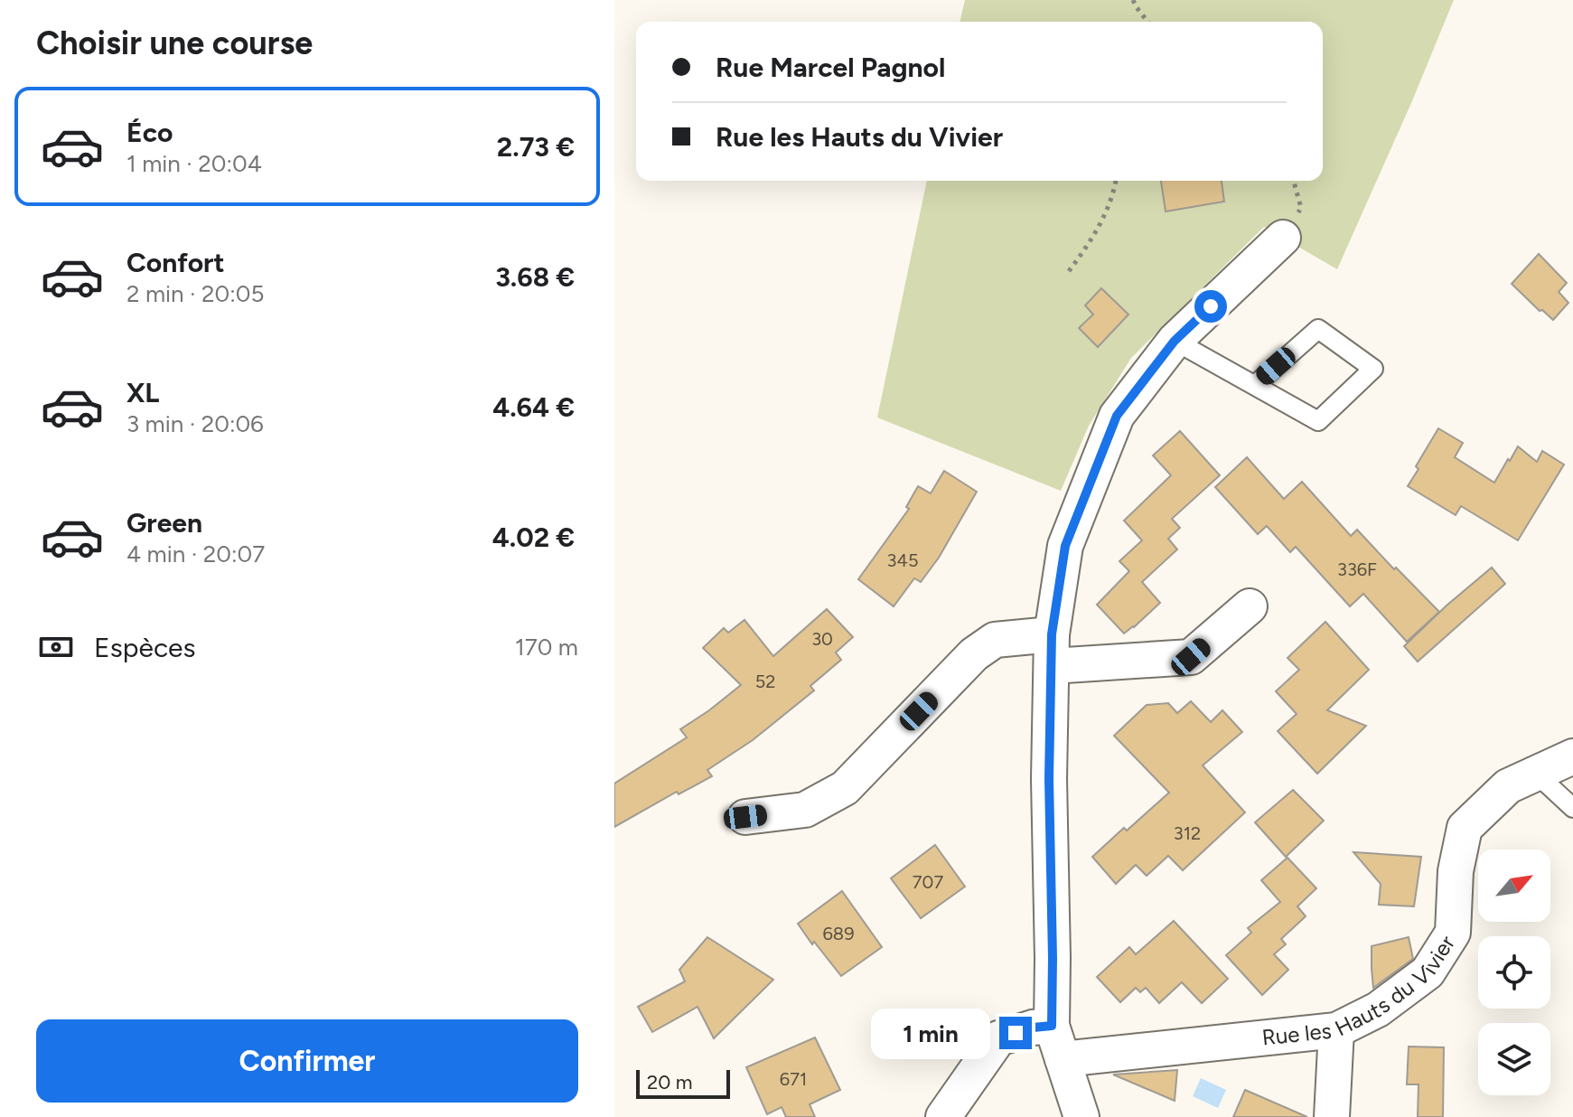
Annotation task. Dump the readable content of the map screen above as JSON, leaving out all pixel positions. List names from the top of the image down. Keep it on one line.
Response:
{"streets":{"street":["Rue les Hauts du Vivier"]},"house_numbers":["345","336F","30","52","312","707","689","671"],"scale_bar":"20 m","north":"top right","page":{"heading":"Choisir une course","banner":["Rue Marcel Pagnol","Rue les Hauts du Vivier"],"list":[{"name":"Éco","note":"1 min · 20:04","value":"2.73 €"},{"name":"Confort","note":"2 min · 20:05","value":"3.68 €"},{"name":"XL","note":"3 min · 20:06","value":"4.64 €"},{"name":"Green","note":"4 min · 20:07","value":"4.02 €"}],"pay":["Espèces","170 m"],"buttons":"Confirmer","bubble":"1 min","scale":"20 m"}}
